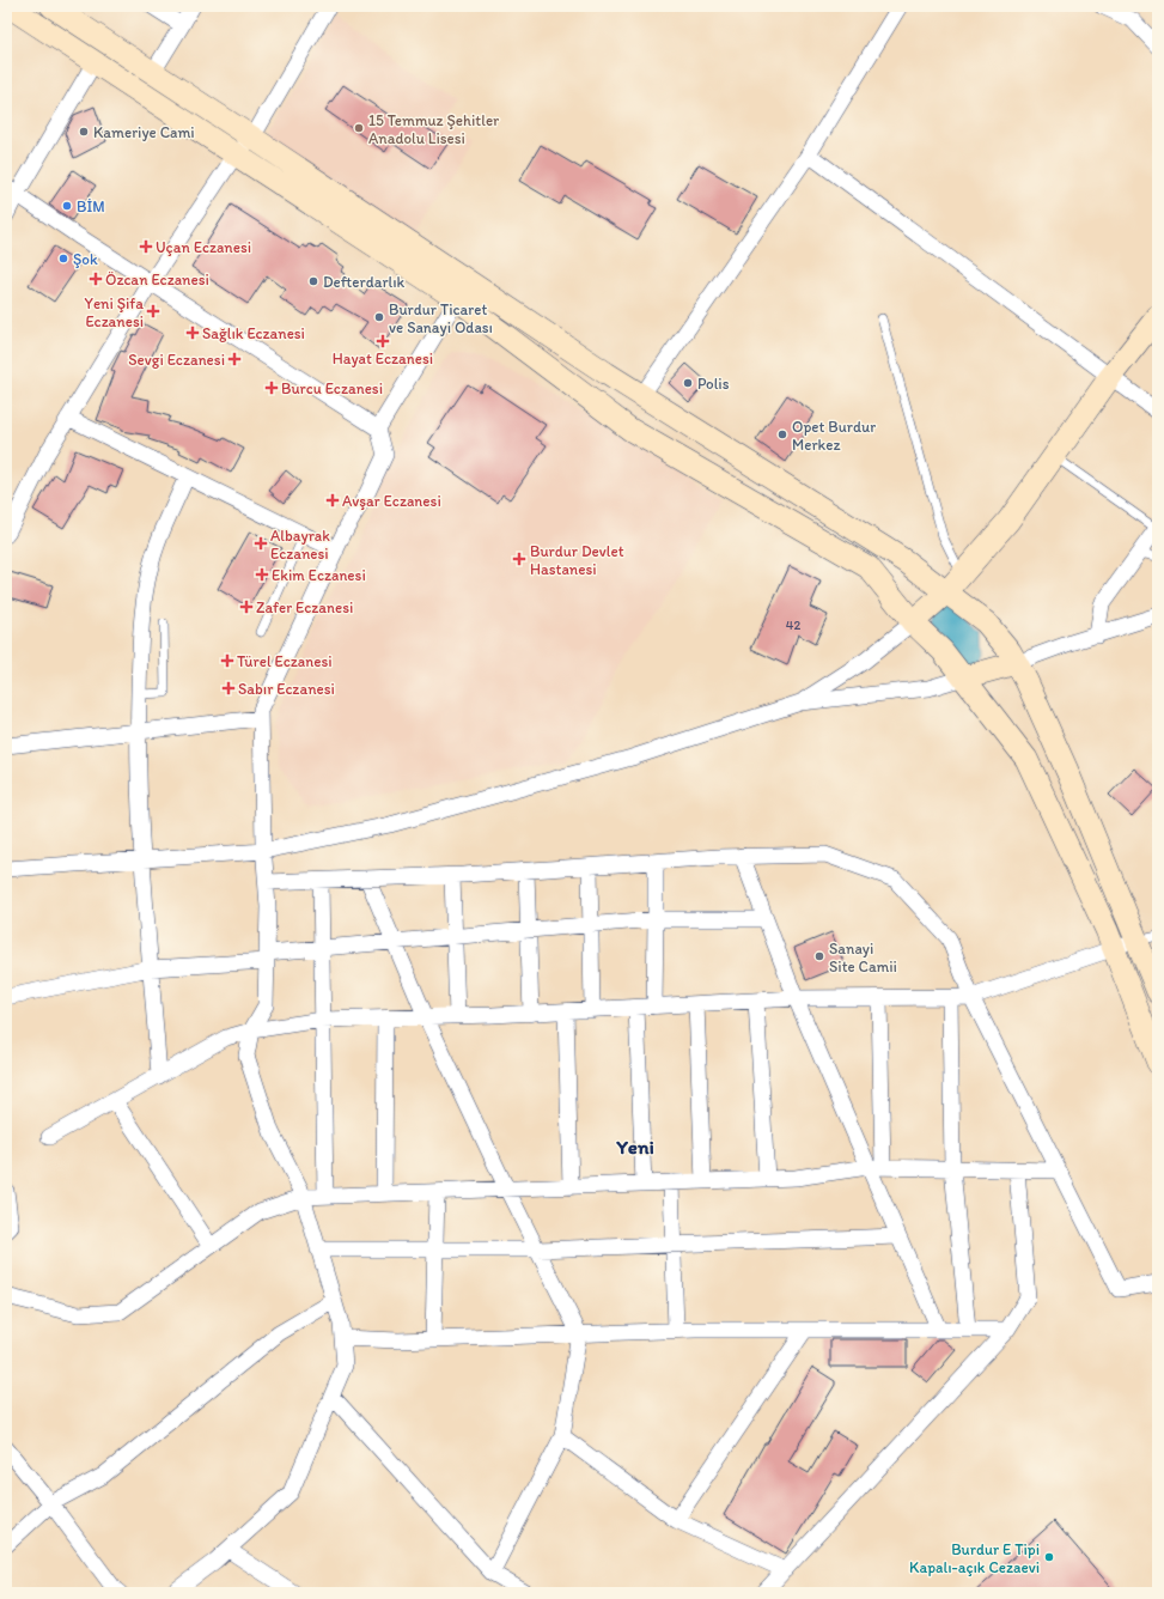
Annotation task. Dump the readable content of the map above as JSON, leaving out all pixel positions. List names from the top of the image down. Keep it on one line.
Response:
{"districts":["Yeni"],"places":{"other":["15 Temmuz Şehitler Anadolu Lisesi","Kameriye Cami","BİM","Şok","Defterdarlık","Burdur Ticaret ve Sanayi Odası","Polis","Opet Burdur Merkez","Sanayi Site Camii","Burdur E Tipi Kapalı-açık Cezaevi"],"health":["Uçan Eczanesi","Özcan Eczanesi","Yeni Şifa Eczanesi","Sağlık Eczanesi","Hayat Eczanesi","Sevgi Eczanesi","Burcu Eczanesi","Avşar Eczanesi","Albayrak Eczanesi","Burdur Devlet Hastanesi","Ekim Eczanesi","Zafer Eczanesi","Türel Eczanesi","Sabır Eczanesi"]},"house_numbers":["42"]}
